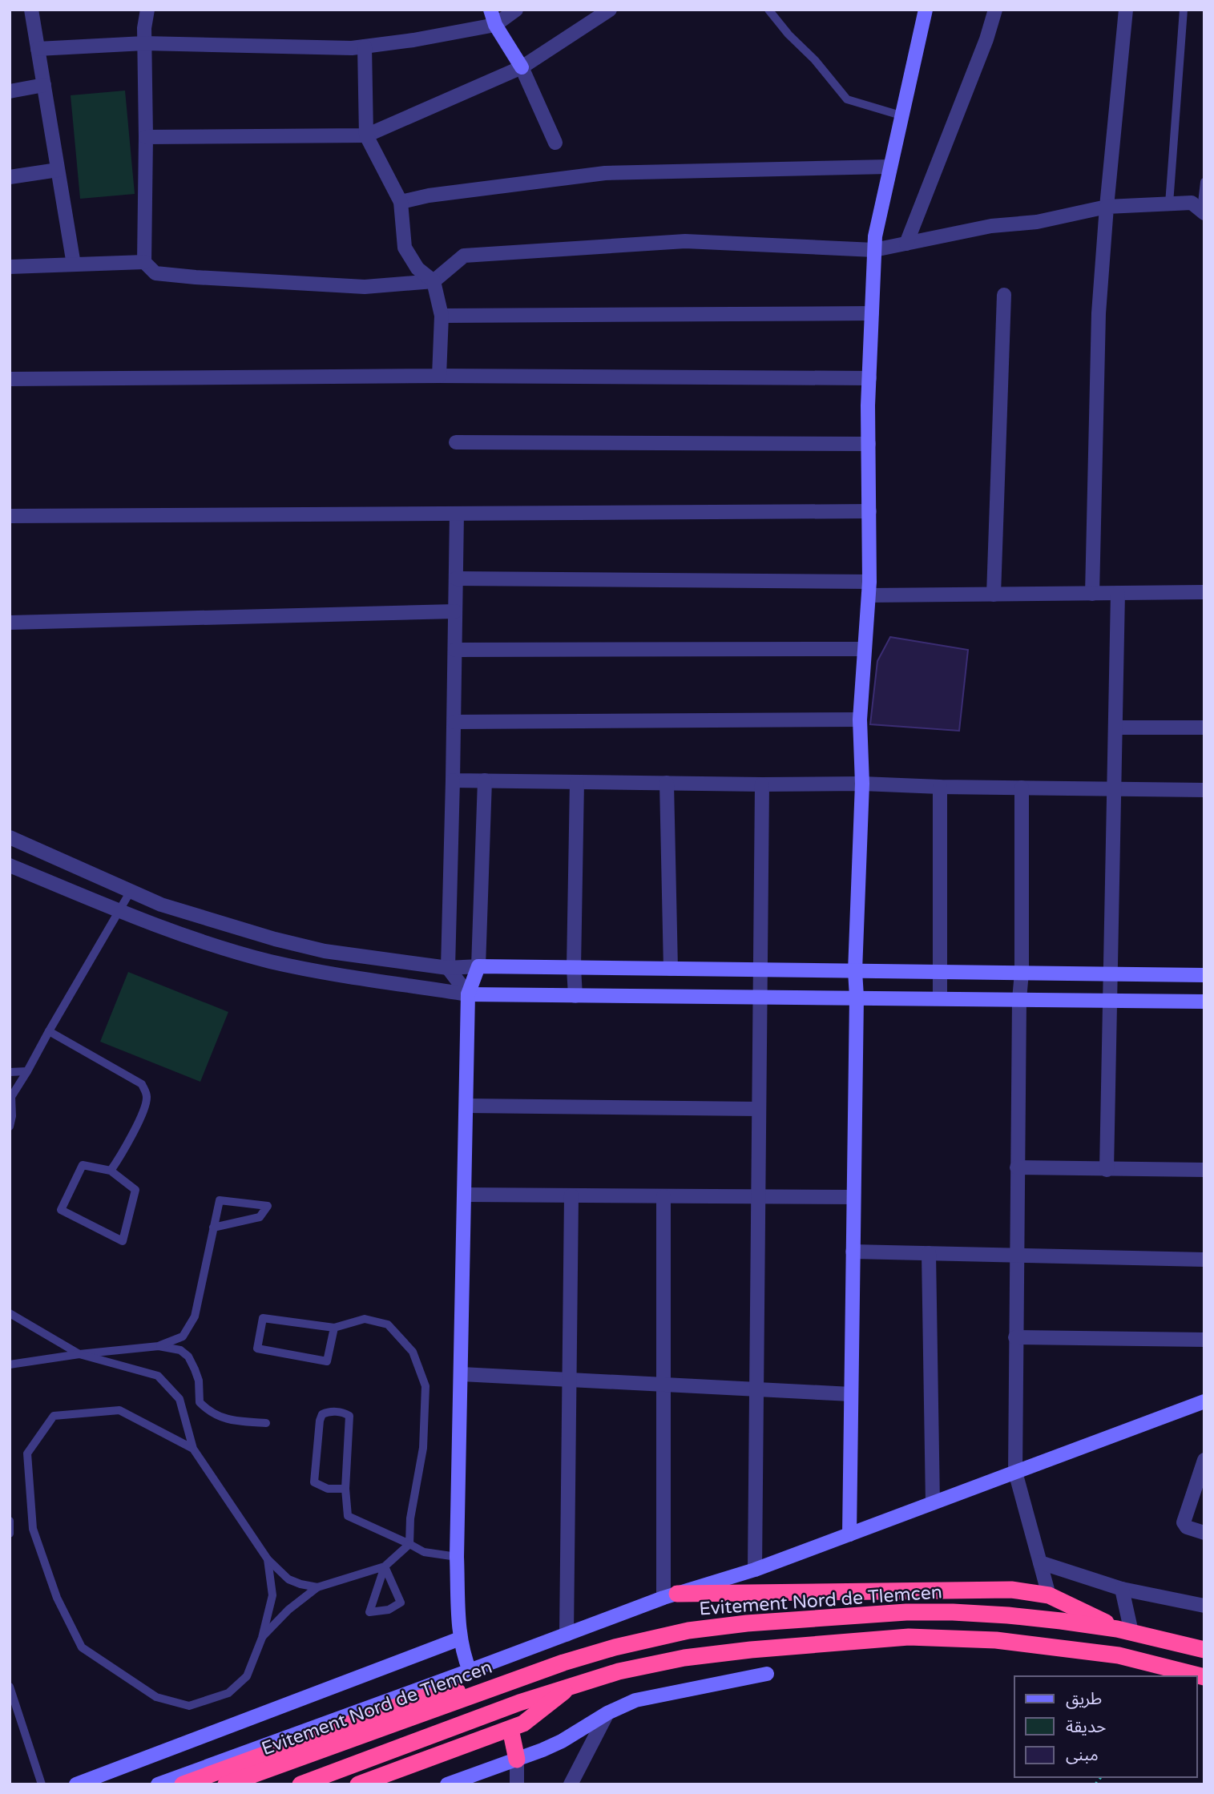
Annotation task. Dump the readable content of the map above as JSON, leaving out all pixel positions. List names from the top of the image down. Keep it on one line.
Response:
{"streets":{"highway":["Evitement Nord de Tlemcen"]},"legend":["طريق","حديقة","مبنى"]}
